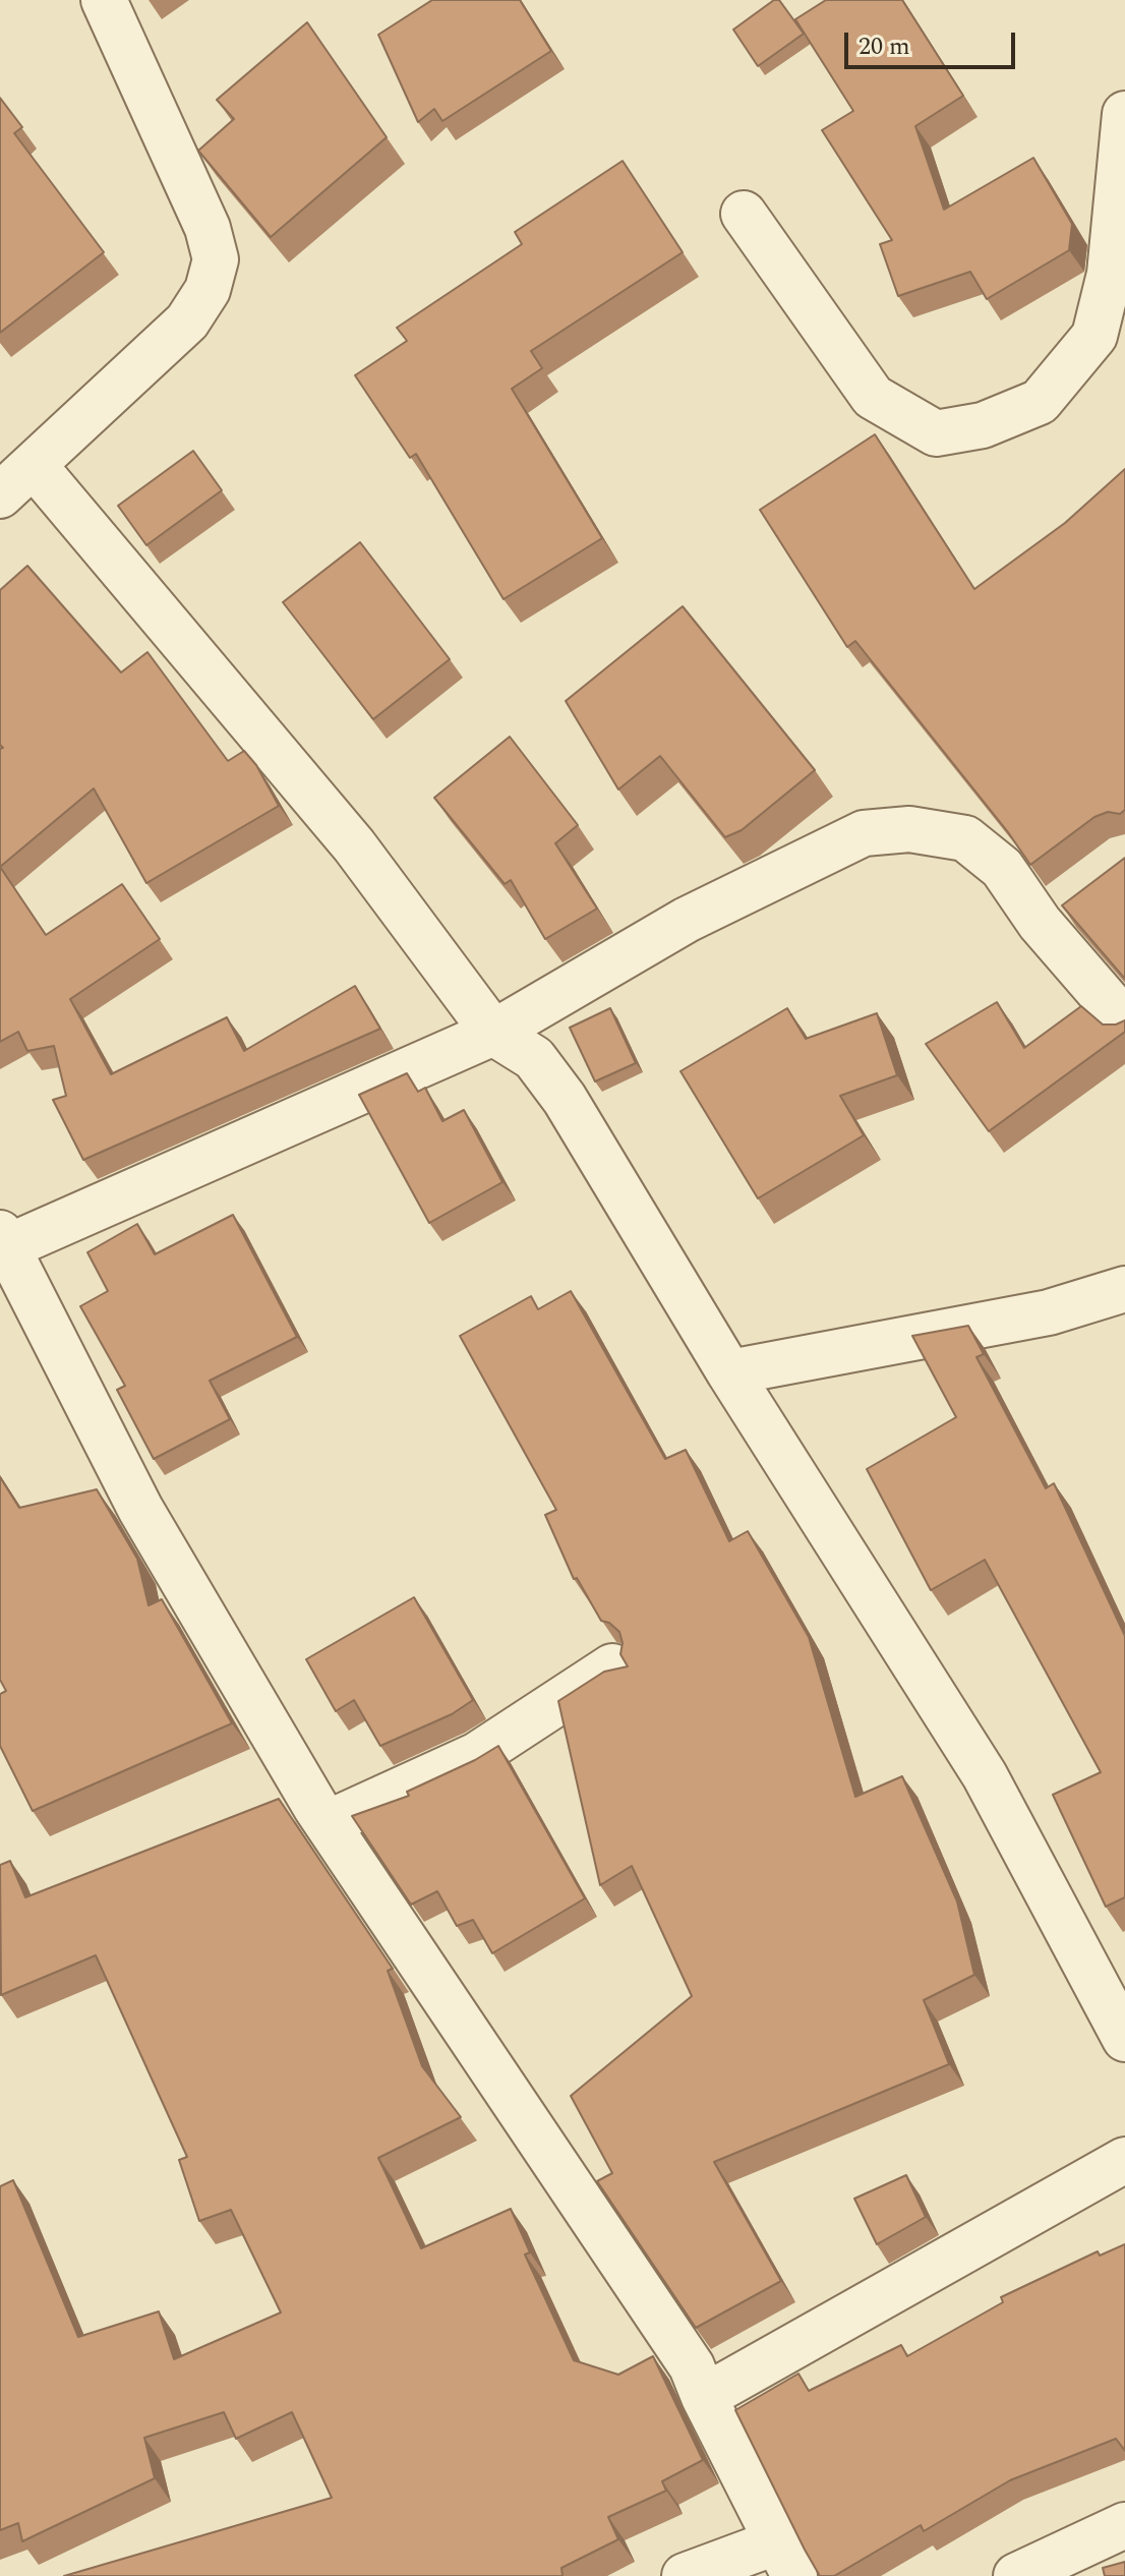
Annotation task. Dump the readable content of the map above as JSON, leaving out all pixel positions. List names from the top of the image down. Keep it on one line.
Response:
{"scale_bar":"20 m"}
